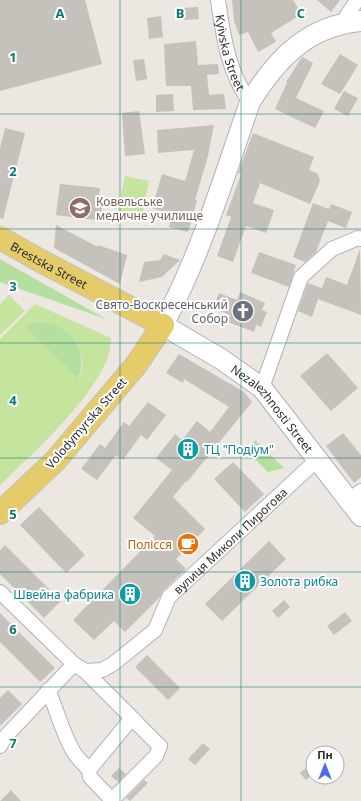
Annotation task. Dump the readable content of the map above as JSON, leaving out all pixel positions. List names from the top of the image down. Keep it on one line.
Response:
{"streets":{"main road":["Brestska Street","Nezalezhnosti Street","Volodymyrska Street"],"street":["Kyivska Street","вулиця Миколи Пирогова"]},"crossings":[["Brestska Street","Nezalezhnosti Street"],["Brestska Street","Volodymyrska Street"],["Nezalezhnosti Street","Volodymyrska Street"],["Nezalezhnosti Street","вулиця Миколи Пирогова"]],"places":{"school or university":["Ковельське медичне училище"],"church":["Свято-Воскресенський Собор"],"building":["ТЦ \"Подіум\"","Золота рибка","Швейна фабрика"],"cafe":["Полісся"]},"north":"top","grid":{"columns":["A","B","C"],"rows":["1","2","3","4","5","6","7"]}}
